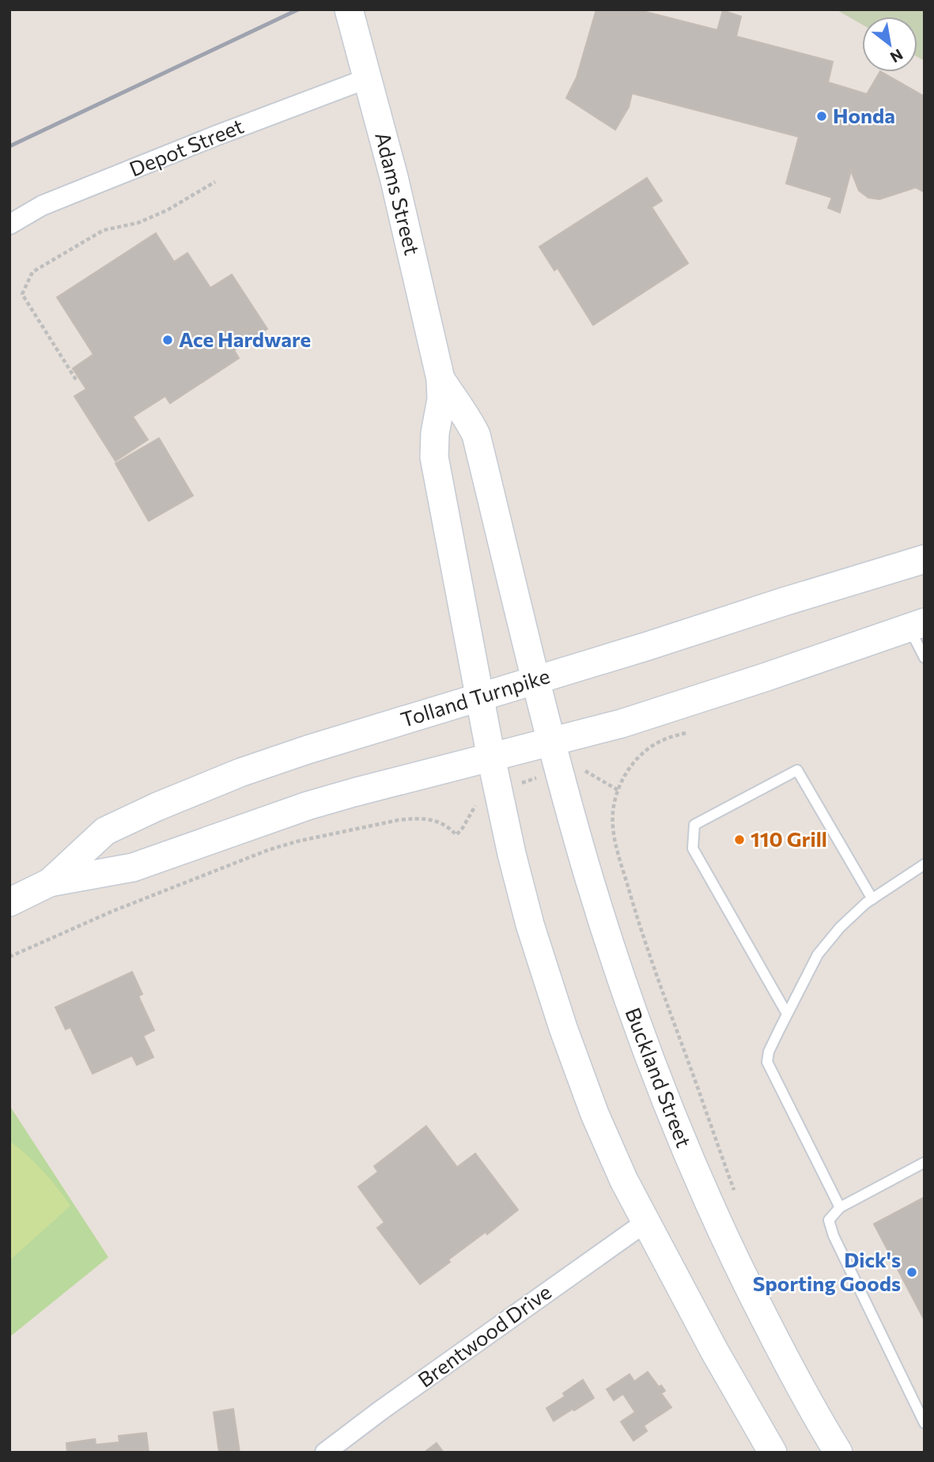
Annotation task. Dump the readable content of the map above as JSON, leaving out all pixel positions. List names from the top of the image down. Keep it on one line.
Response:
{"streets":{"main road":["Adams Street","Tolland Turnpike","Buckland Street"],"street":["Depot Street","Brentwood Drive"]},"crossings":[["Depot Street","Adams Street"],["Adams Street","Tolland Turnpike"],["Adams Street","Buckland Street"],["Tolland Turnpike","Buckland Street"]],"places":["Honda","Ace Hardware","110 Grill","Dick's Sporting Goods"],"north":"bottom right"}
